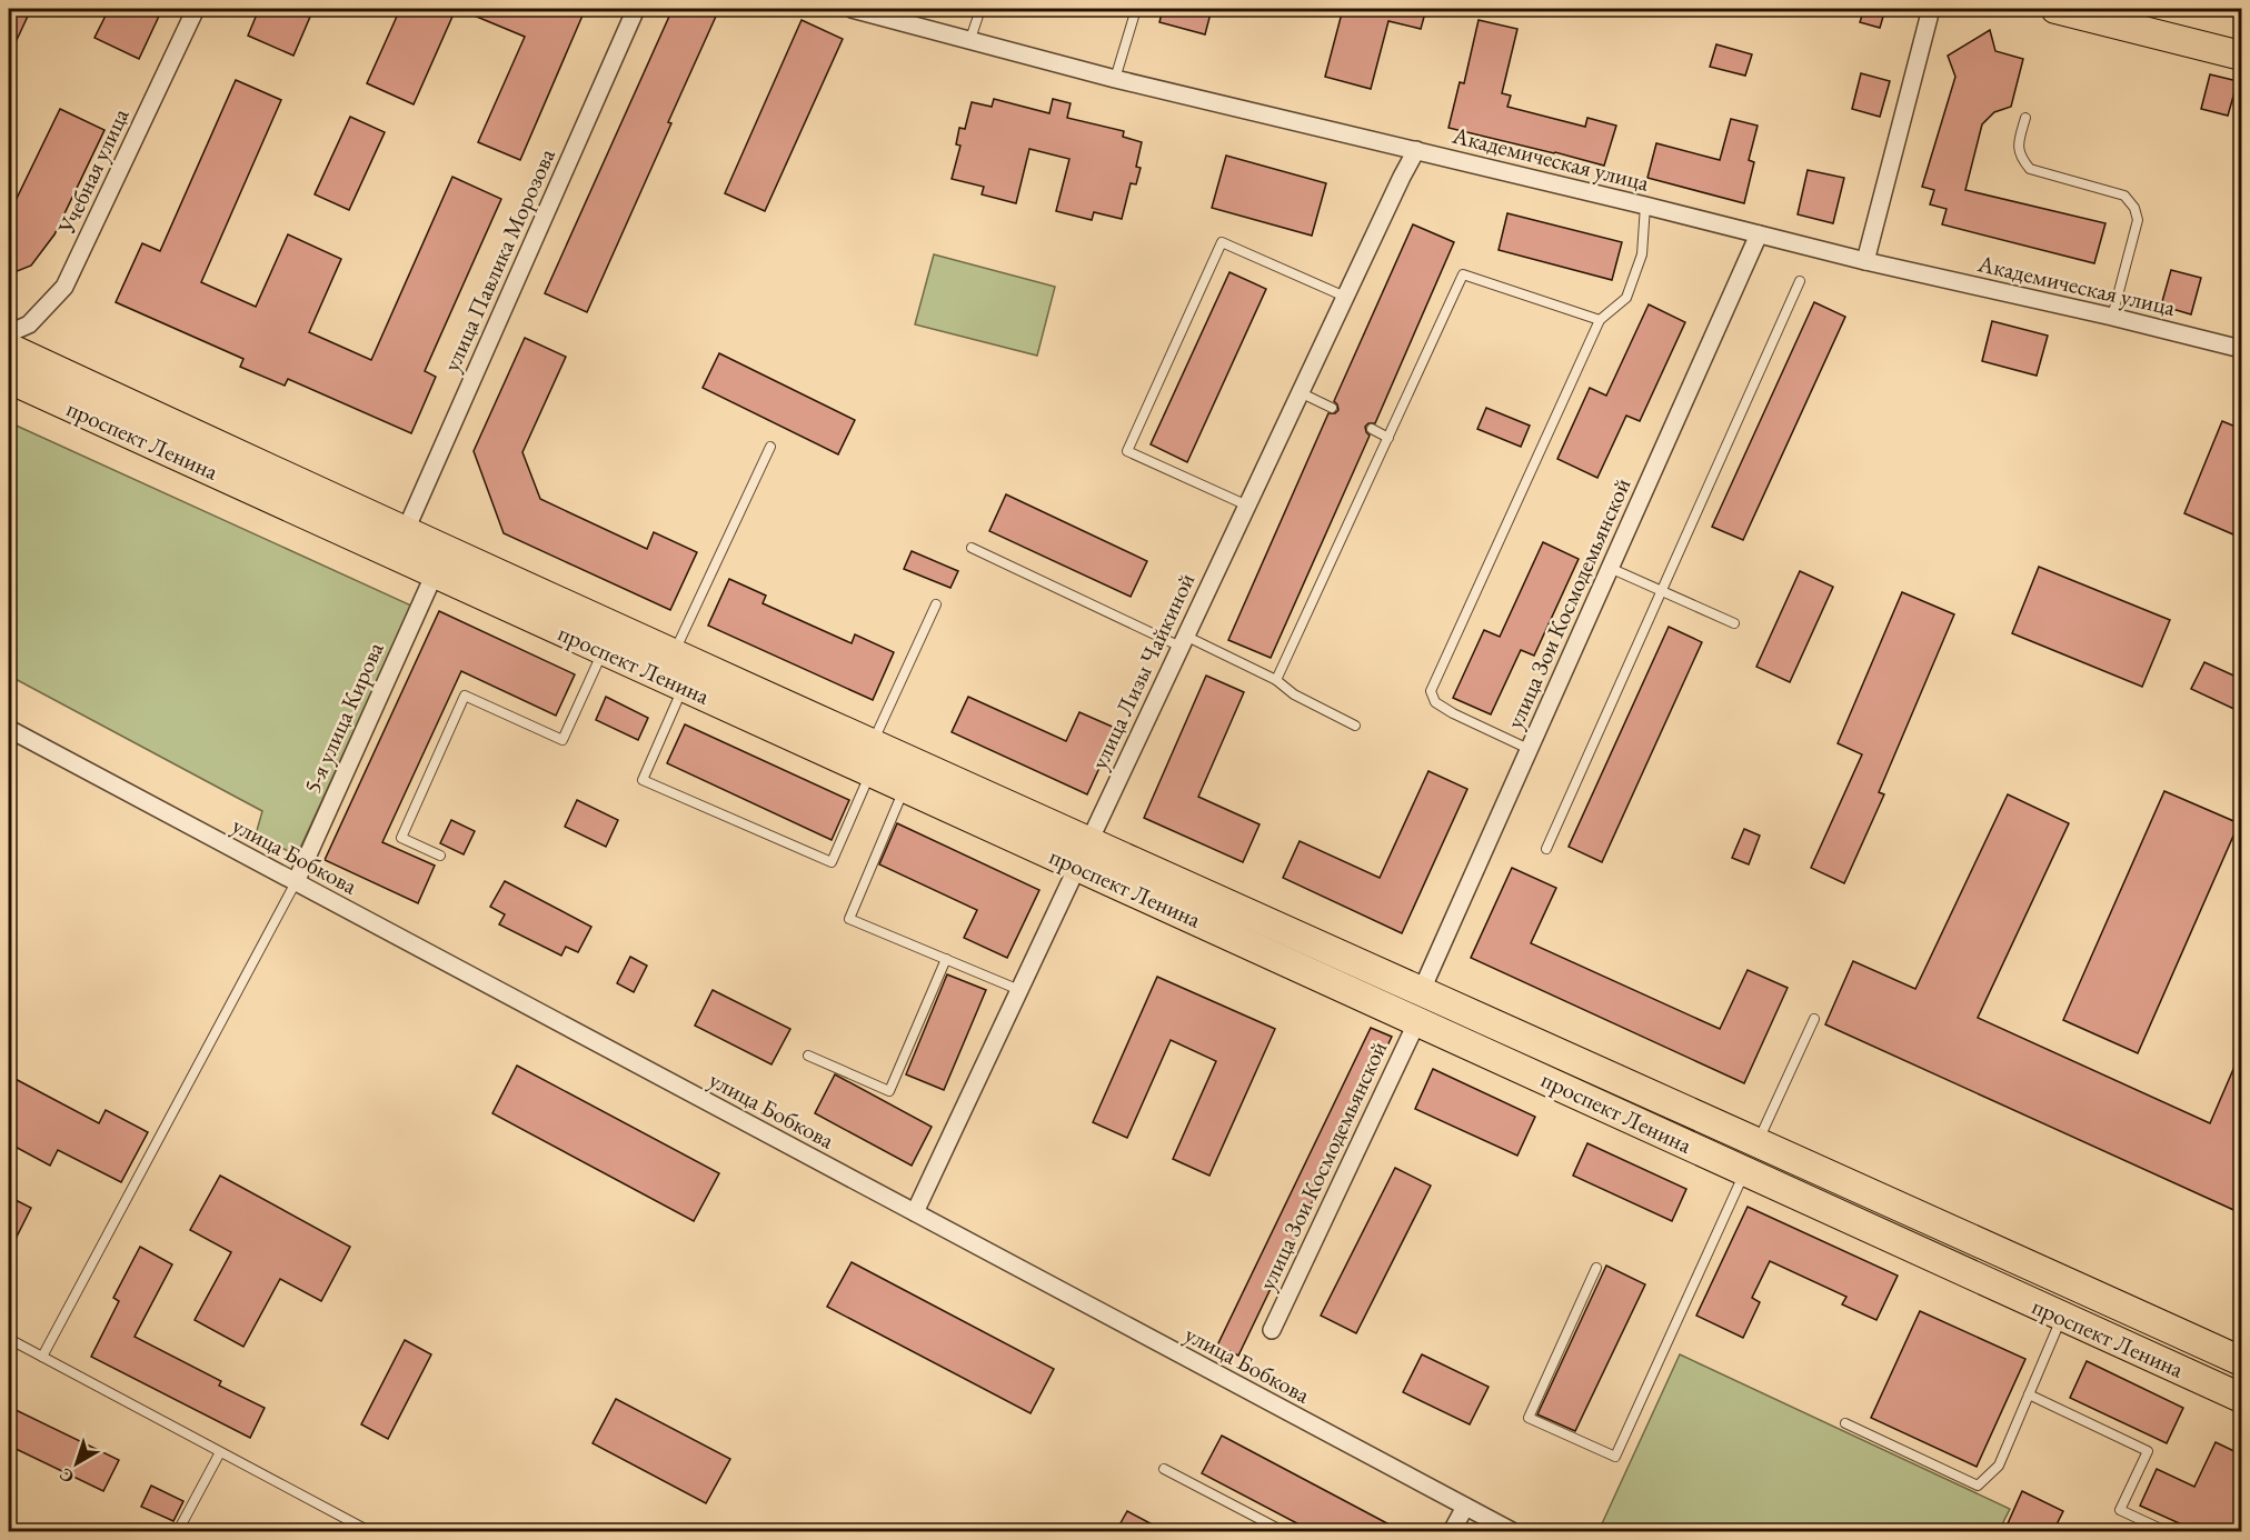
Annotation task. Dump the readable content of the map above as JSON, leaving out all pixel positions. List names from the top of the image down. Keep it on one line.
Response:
{"streets":{"main road":["проспект Ленина"],"street":["Академическая улица","Учебная улица","улица Павлика Морозова","улица Зои Космодемьянской","улица Лизы Чайкиной","5-я улица Кирова","улица Бобкова"]},"crossings":[["Академическая улица","улица Зои Космодемьянской"],["Академическая улица","улица Лизы Чайкиной"],["улица Павлика Морозова","проспект Ленина"],["проспект Ленина","улица Зои Космодемьянской"],["проспект Ленина","улица Лизы Чайкиной"],["проспект Ленина","5-я улица Кирова"],["улица Лизы Чайкиной","улица Бобкова"],["5-я улица Кирова","улица Бобкова"]],"north":"bottom left"}
